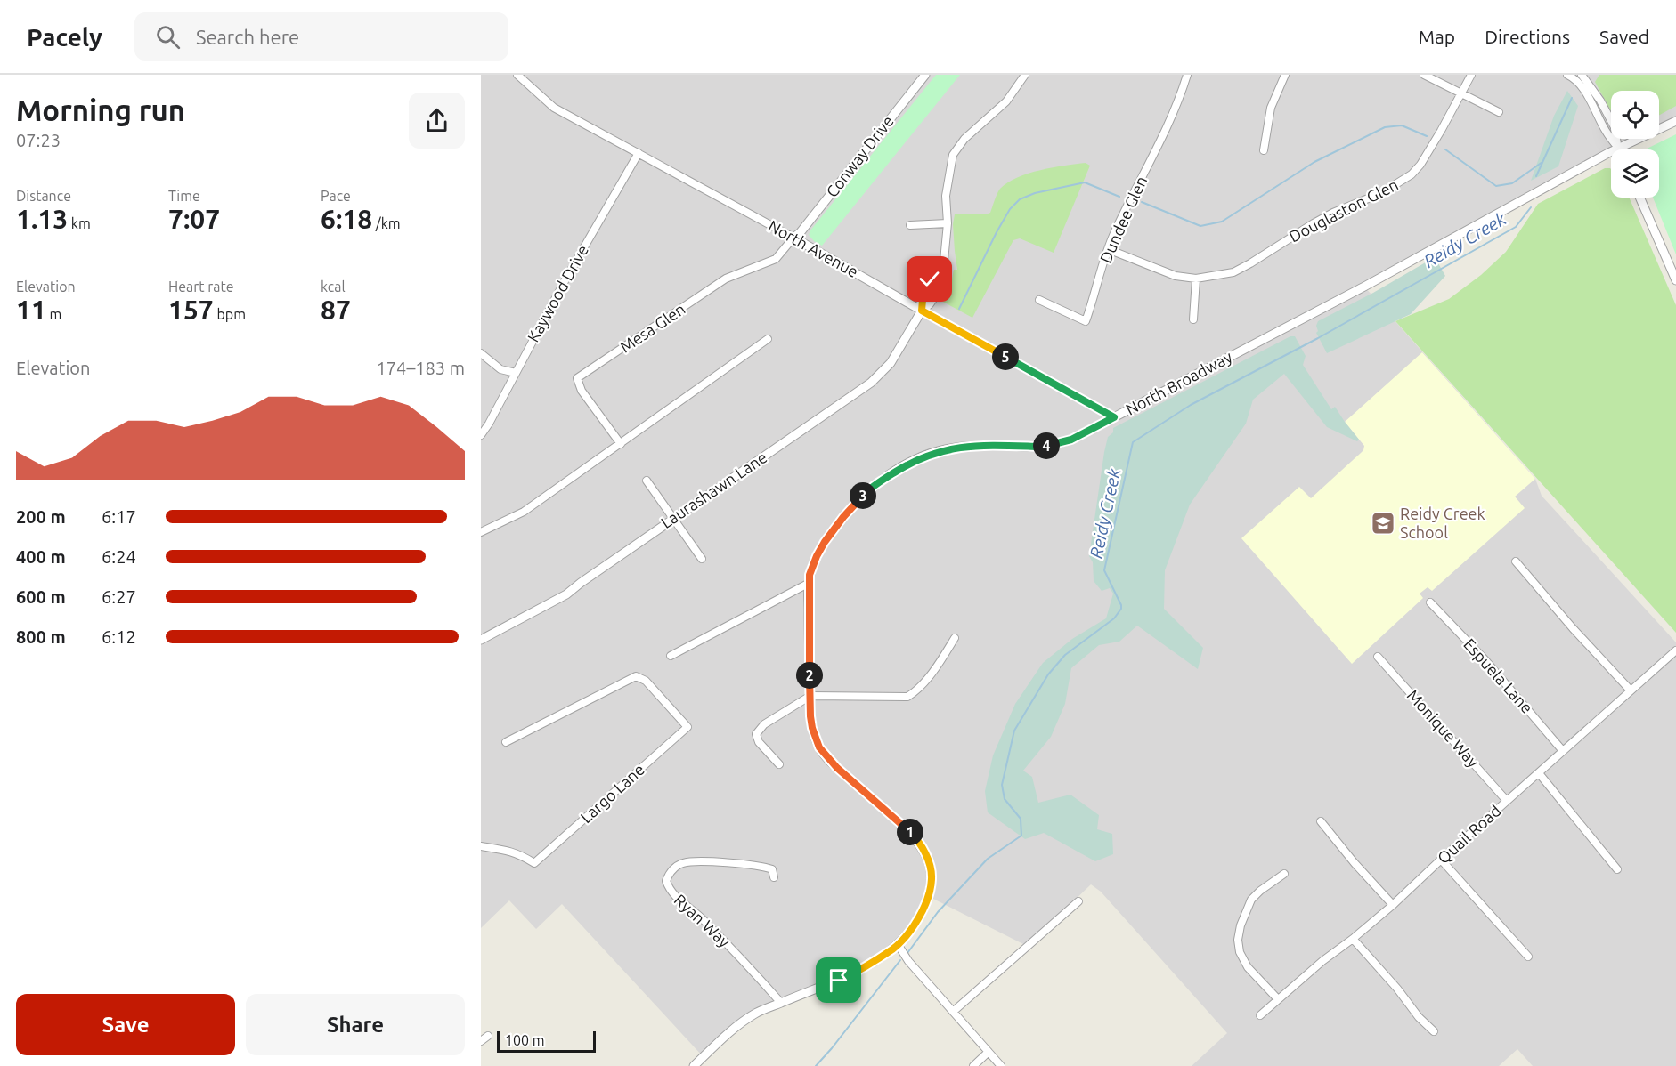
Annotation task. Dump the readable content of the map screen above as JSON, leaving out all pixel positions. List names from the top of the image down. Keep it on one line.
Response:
{"streets":{"street":["Conway Drive","Douglaston Glen","Dundee Glen","North Avenue","Kaywood Drive","Mesa Glen","North Broadway","Laurashawn Lane","Espuela Lane","Monique Way","Largo Lane","Quail Road","Ryan Way"]},"crossings":[["Conway Drive","North Avenue"],["Conway Drive","Mesa Glen"],["Douglaston Glen","Dundee Glen"],["North Avenue","Kaywood Drive"],["North Avenue","Mesa Glen"],["North Avenue","North Broadway"],["North Avenue","Laurashawn Lane"],["North Broadway","Ryan Way"],["Espuela Lane","Quail Road"],["Monique Way","Quail Road"]],"water":["Reidy Creek"],"places":{"school or university":["Reidy Creek School"]},"scale_bar":"100 m","page":{"header":"Pacely","search":"Search here","nav":["Map","Directions","Saved"],"heading":["Morning run","07:23"],"stats":[["Distance","1.13 km"],["Time","7:07"],["Pace","6:18 /km"],["Elevation","11 m"],["Heart rate","157 bpm"],["kcal","87"]],"pins":["5","4","3","2","1"],"chart":["Elevation","174–183 m"],"list":[{"name":"200 m","note":"6:17"},{"name":"400 m","note":"6:24"},{"name":"600 m","note":"6:27"},{"name":"800 m","note":"6:12"}],"buttons":["Save","Share"],"scale":"100 m"}}
